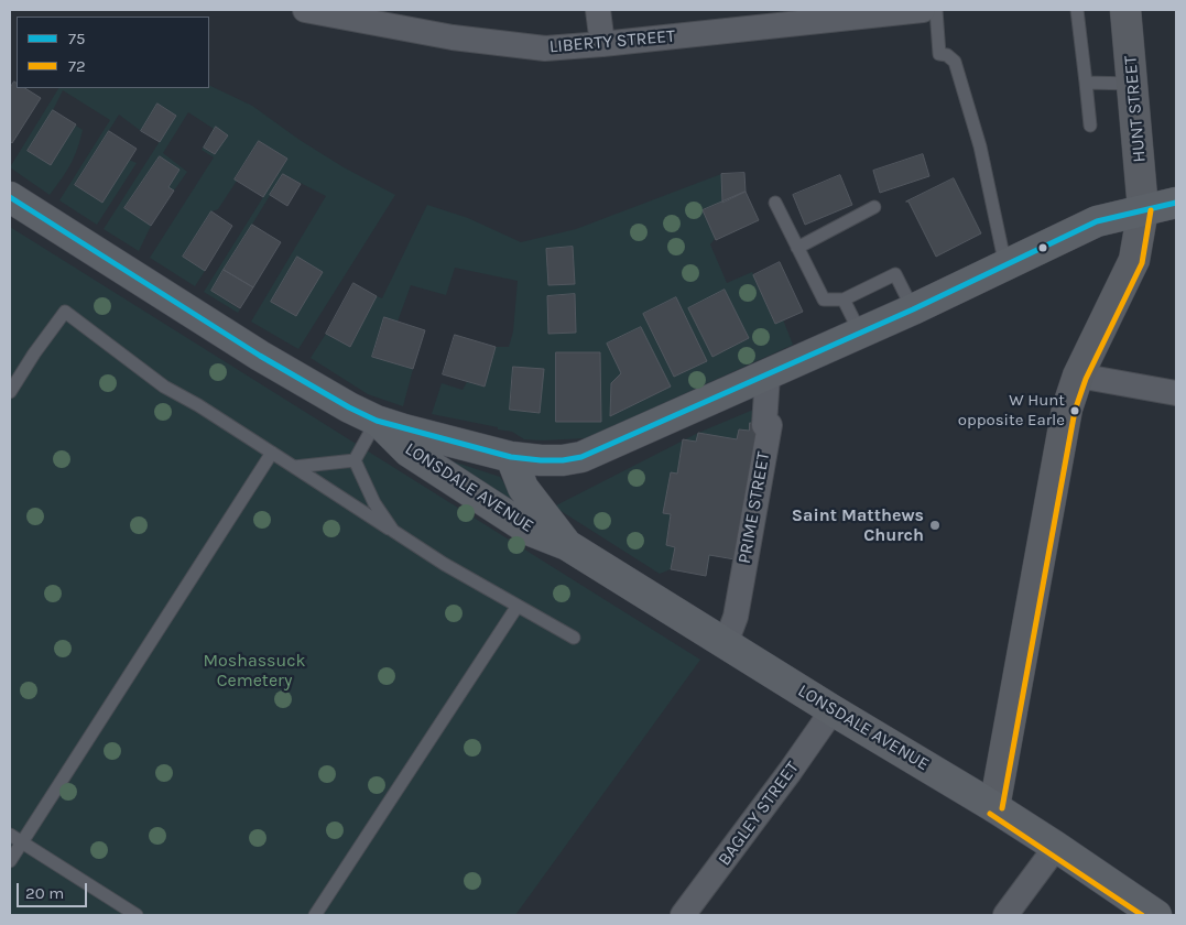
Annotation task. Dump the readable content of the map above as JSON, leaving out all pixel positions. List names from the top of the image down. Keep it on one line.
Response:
{"streets":{"main road":["HUNT STREET","LONSDALE AVENUE"],"street":["LIBERTY STREET","PRIME STREET","BAGLEY STREET"]},"crossings":[["HUNT STREET","LONSDALE AVENUE"],["LONSDALE AVENUE","PRIME STREET"],["LONSDALE AVENUE","BAGLEY STREET"]],"parks":["Moshassuck Cemetery"],"places":["W Hunt opposite Earle","Saint Matthews Church"],"lines":["transit line 75","transit line 72"],"legend":["75","72"],"scale_bar":"20 m"}
